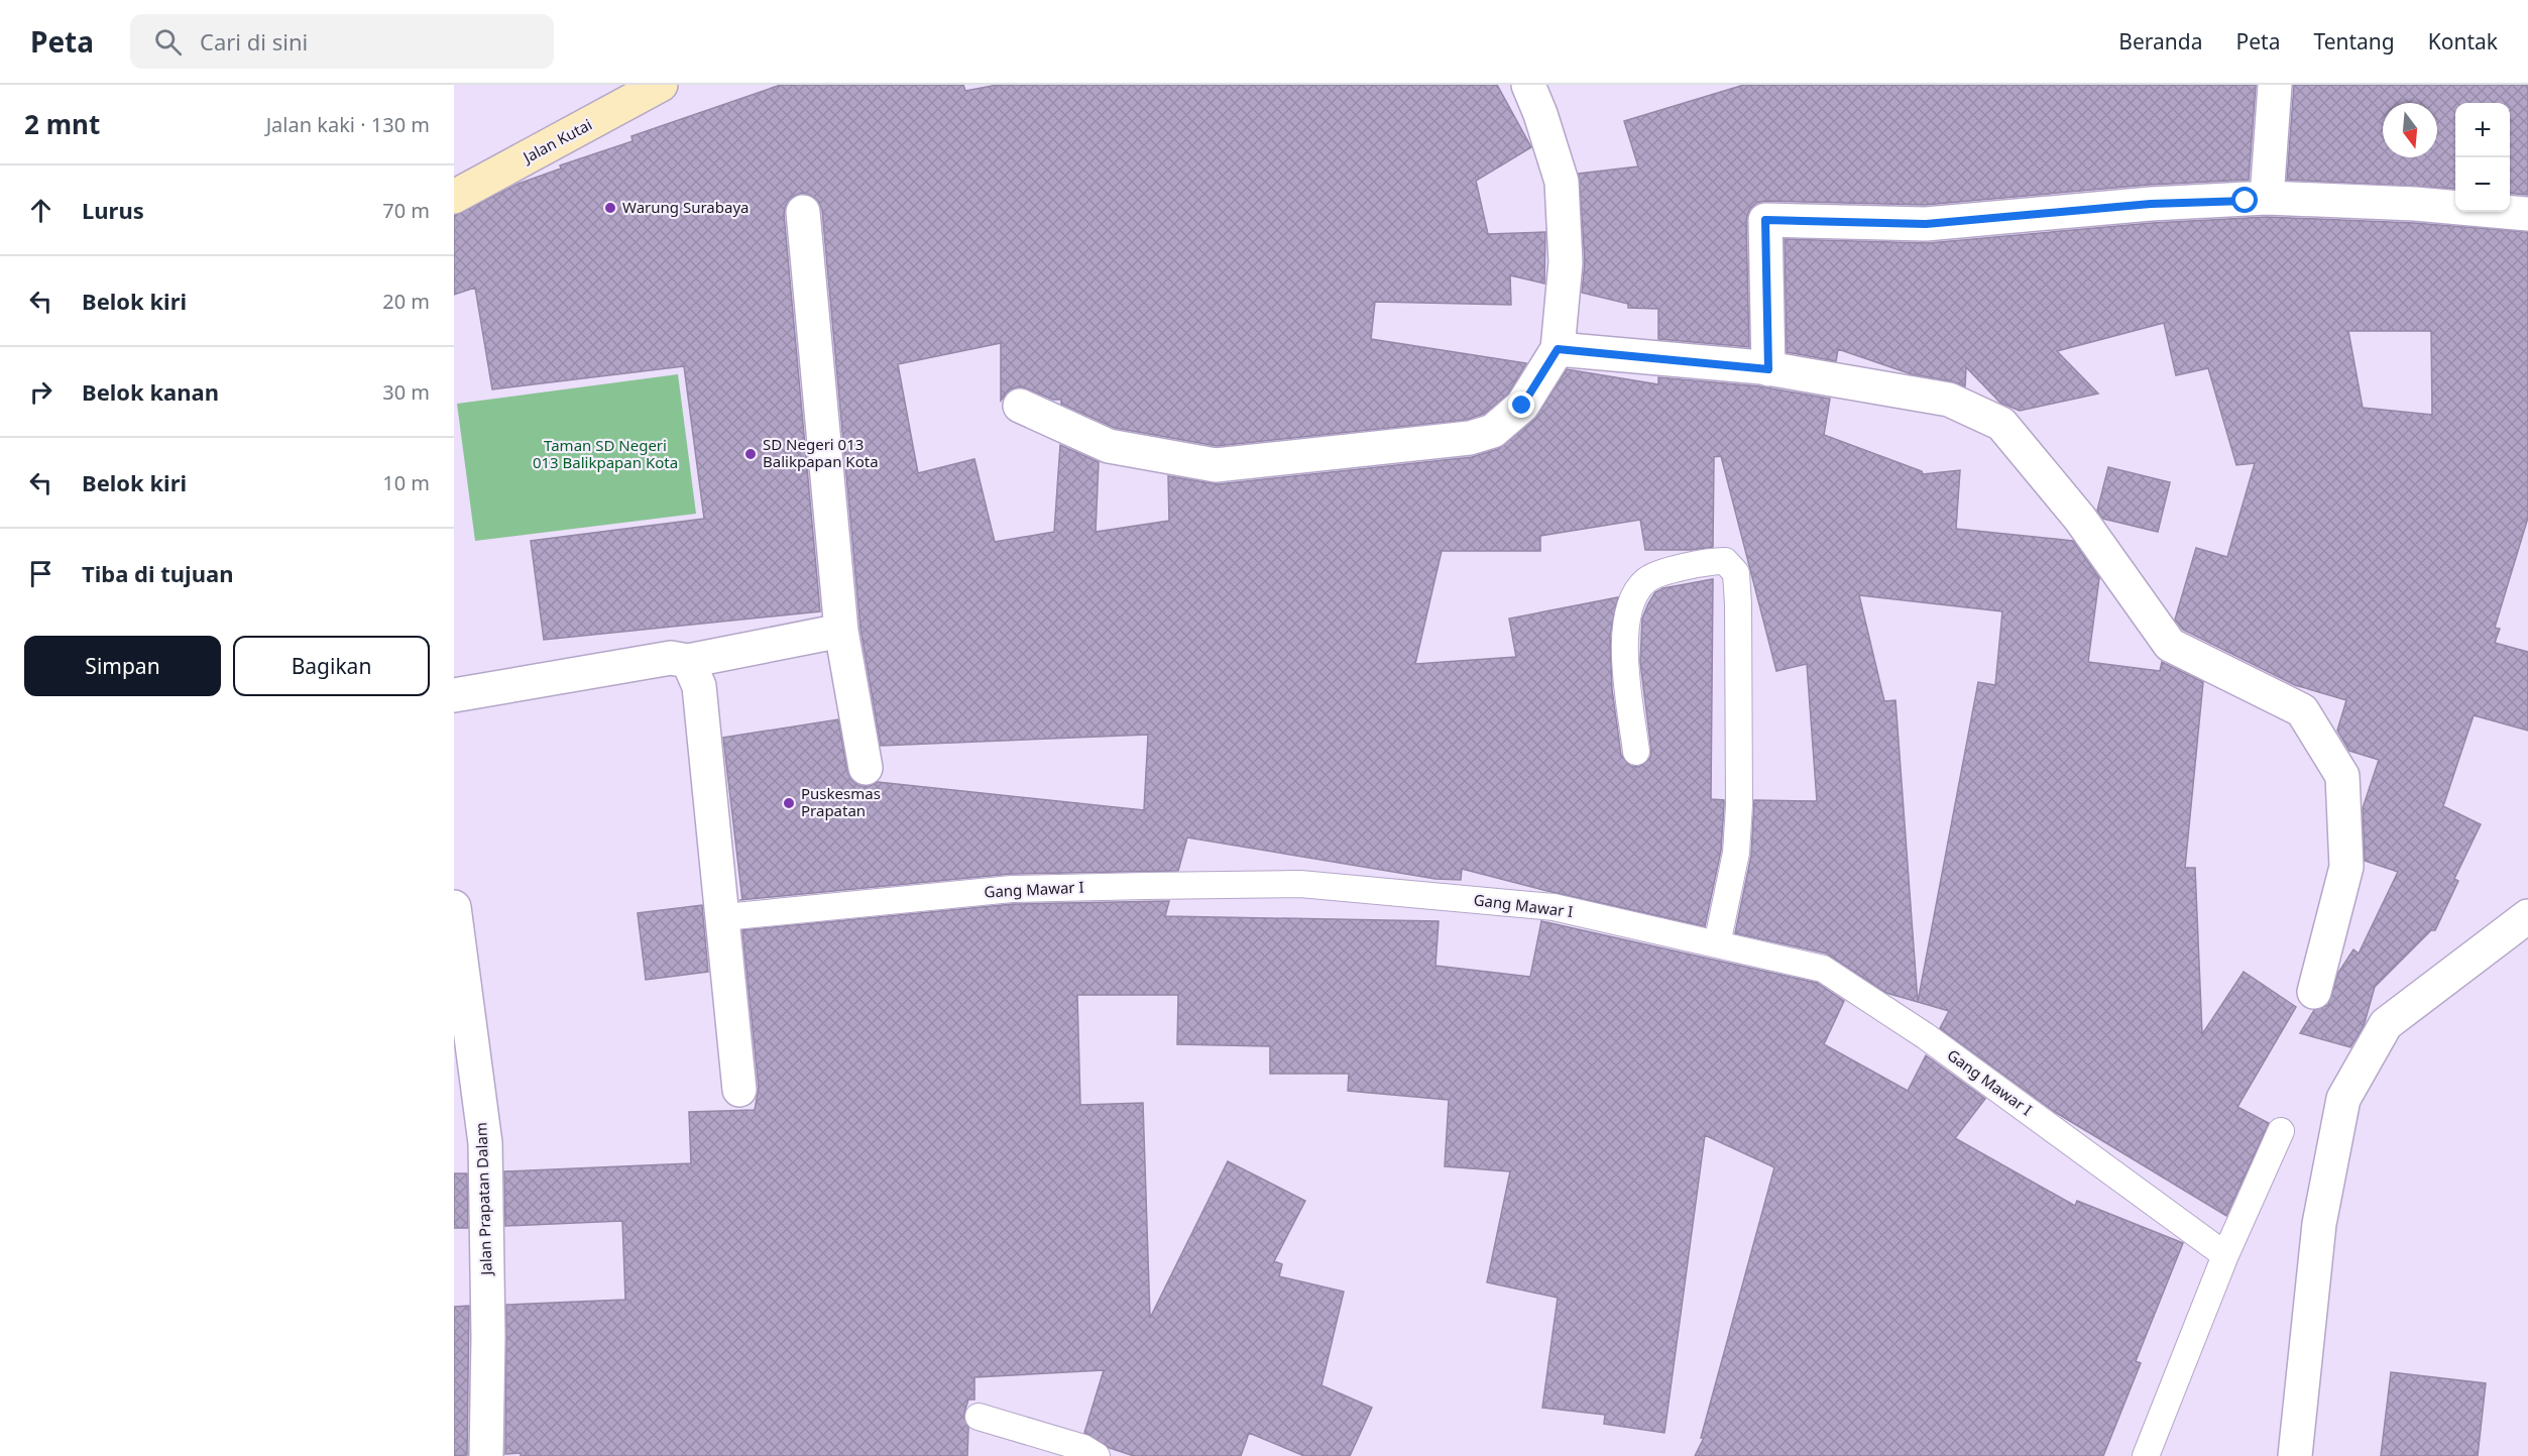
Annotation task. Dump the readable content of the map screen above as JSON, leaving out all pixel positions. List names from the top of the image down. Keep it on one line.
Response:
{"streets":{"street":["Jalan Kutai","Jalan Prapatan Dalam"],"lane":["Gang Mawar I"]},"parks":["Taman SD Negeri 013 Balikpapan Kota"],"places":["Warung Surabaya","SD Negeri 013 Balikpapan Kota","Puskesmas Prapatan"],"north":"bottom","page":{"header":"Peta","search":"Cari di sini","nav":["Beranda","Peta","Tentang","Kontak"],"heading":["2 mnt","Jalan kaki · 130 m"],"map_buttons":["+","−"],"list":[["Lurus","70 m"],["Belok kiri","20 m"],["Belok kanan","30 m"],["Belok kiri","10 m"],"Tiba di tujuan"],"buttons":["Simpan","Bagikan"]}}
